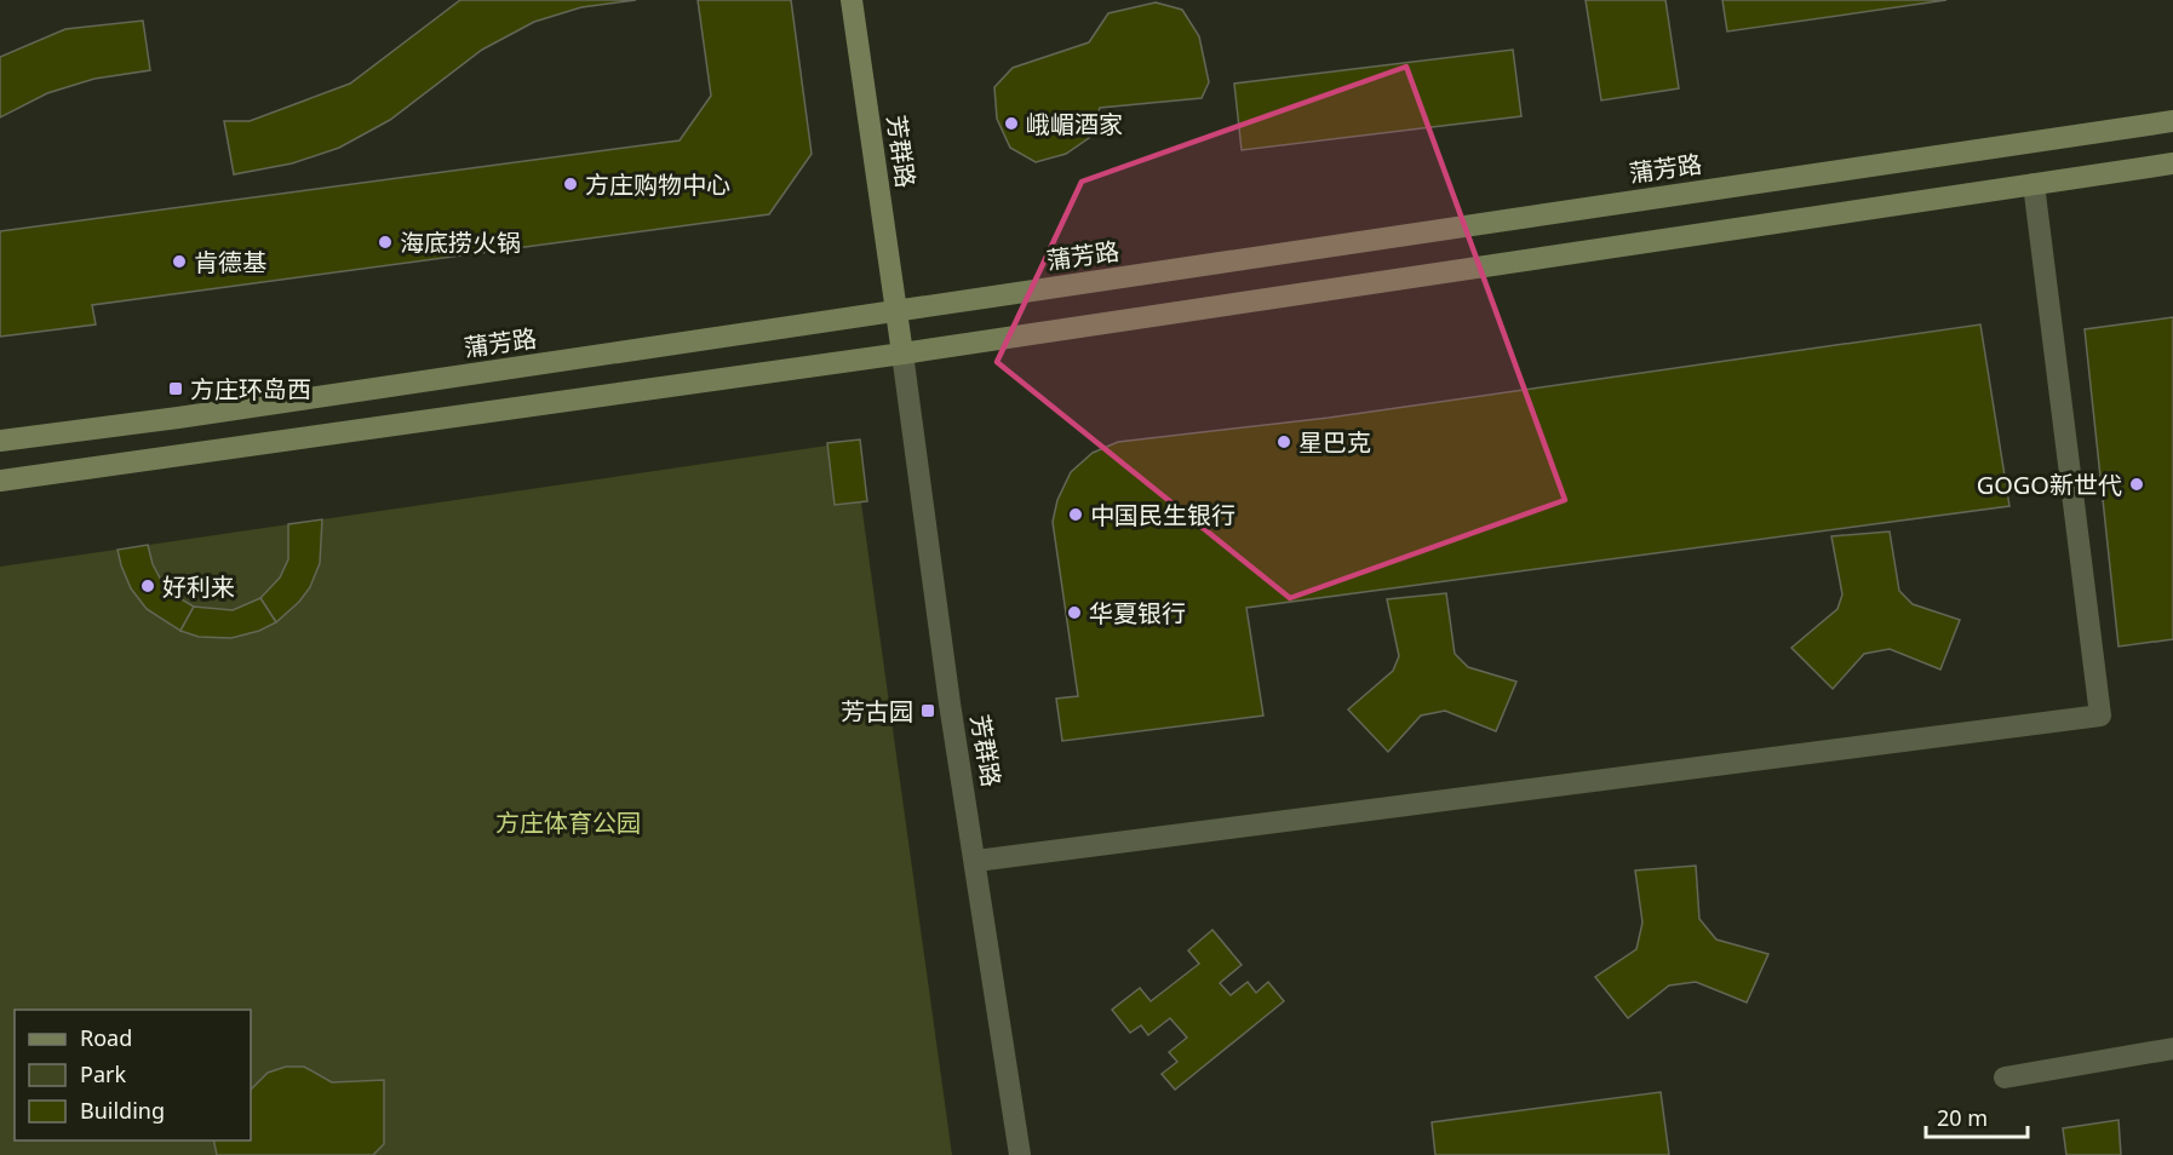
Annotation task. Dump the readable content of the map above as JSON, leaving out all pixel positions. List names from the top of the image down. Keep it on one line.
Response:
{"streets":{"street":["芳群路","蒲芳路"]},"crossings":[["芳群路","蒲芳路"]],"parks":["方庄体育公园"],"places":{"other":["峨嵋酒家","方庄购物中心","海底捞火锅","肯德基","星巴克","GOGO新世代","中国民生银行","好利来","华夏银行"],"transit":["方庄环岛西","芳古园"]},"legend":["Road","Park","Building"],"scale_bar":"20 m"}
